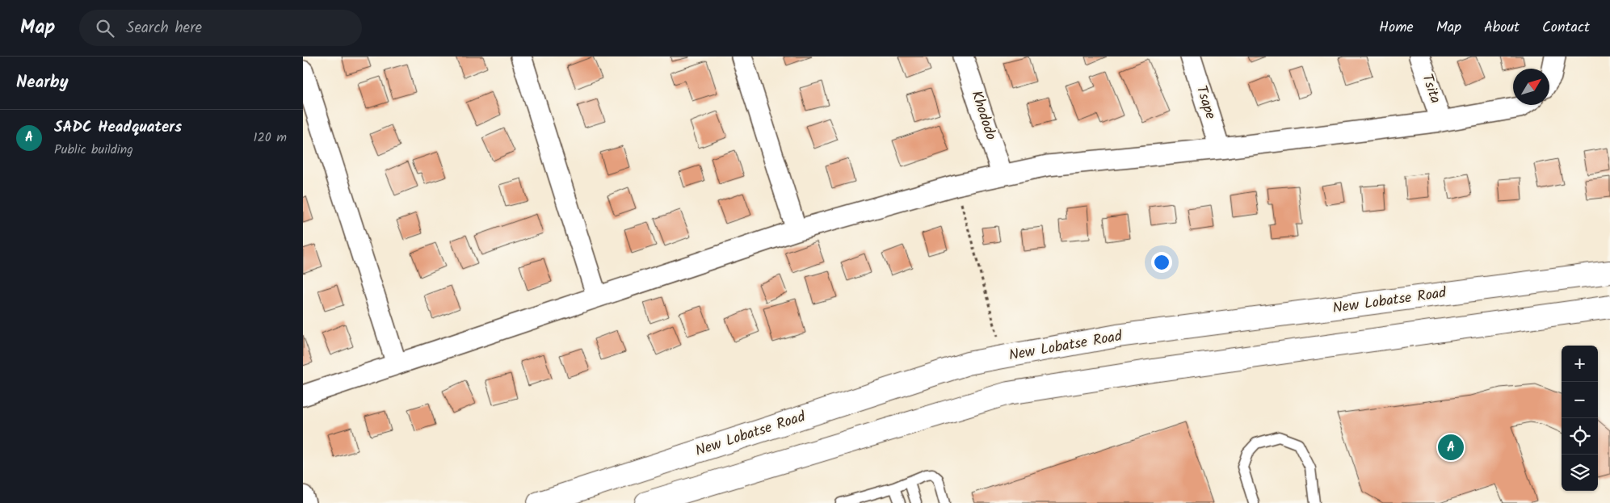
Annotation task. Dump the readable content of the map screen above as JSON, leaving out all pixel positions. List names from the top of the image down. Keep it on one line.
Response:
{"streets":{"main road":["New Lobatse Road"],"street":["Tsita","Tsape","Khododo"]},"north":"top right","page":{"header":"Map","search":"Search here","nav":["Home","Map","About","Contact"],"heading":"Nearby","list":[{"mark":"A","name":"SADC Headquaters","note":"Public building","value":"120 m"}],"map_buttons":["+","−"],"pins":"A"}}
